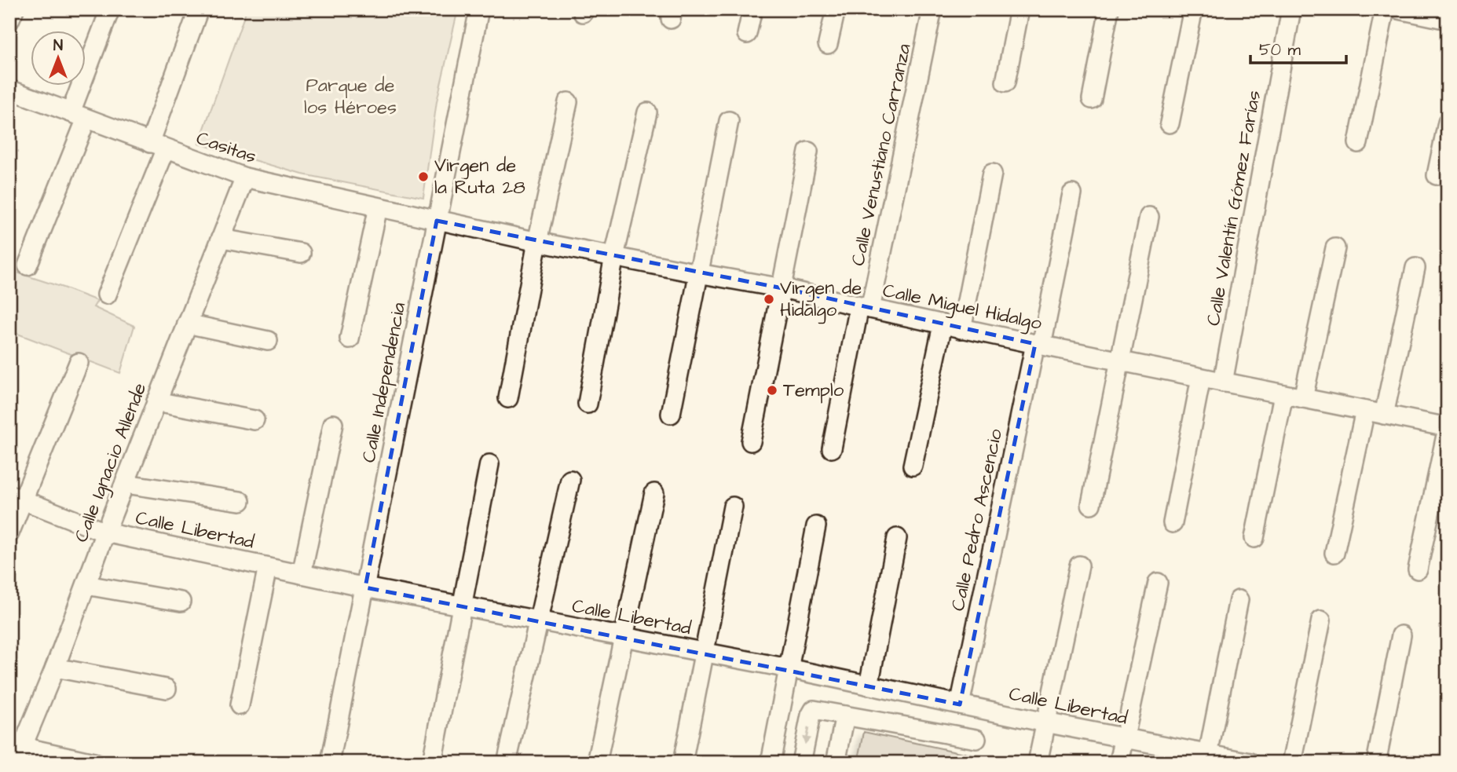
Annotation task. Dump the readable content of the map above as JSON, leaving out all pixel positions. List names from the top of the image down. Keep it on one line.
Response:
{"streets":{"street":["Casitas","Calle Venustiano Carranza","Calle Valentín Gómez Farías","Calle Miguel Hidalgo","Calle Independencia","Calle Ignacio Allende","Calle Pedro Ascencio","Calle Libertad"]},"crossings":[["Casitas","Calle Miguel Hidalgo"],["Casitas","Calle Independencia"],["Casitas","Calle Ignacio Allende"],["Calle Venustiano Carranza","Calle Miguel Hidalgo"],["Calle Valentín Gómez Farías","Calle Miguel Hidalgo"],["Calle Miguel Hidalgo","Calle Independencia"],["Calle Miguel Hidalgo","Calle Pedro Ascencio"],["Calle Independencia","Calle Libertad"],["Calle Ignacio Allende","Calle Libertad"],["Calle Pedro Ascencio","Calle Libertad"]],"parks":["Parque de los Héroes"],"places":["Virgen de la Ruta 28","Virgen de Hidalgo","Templo"],"scale_bar":"50 m","north":"top"}
